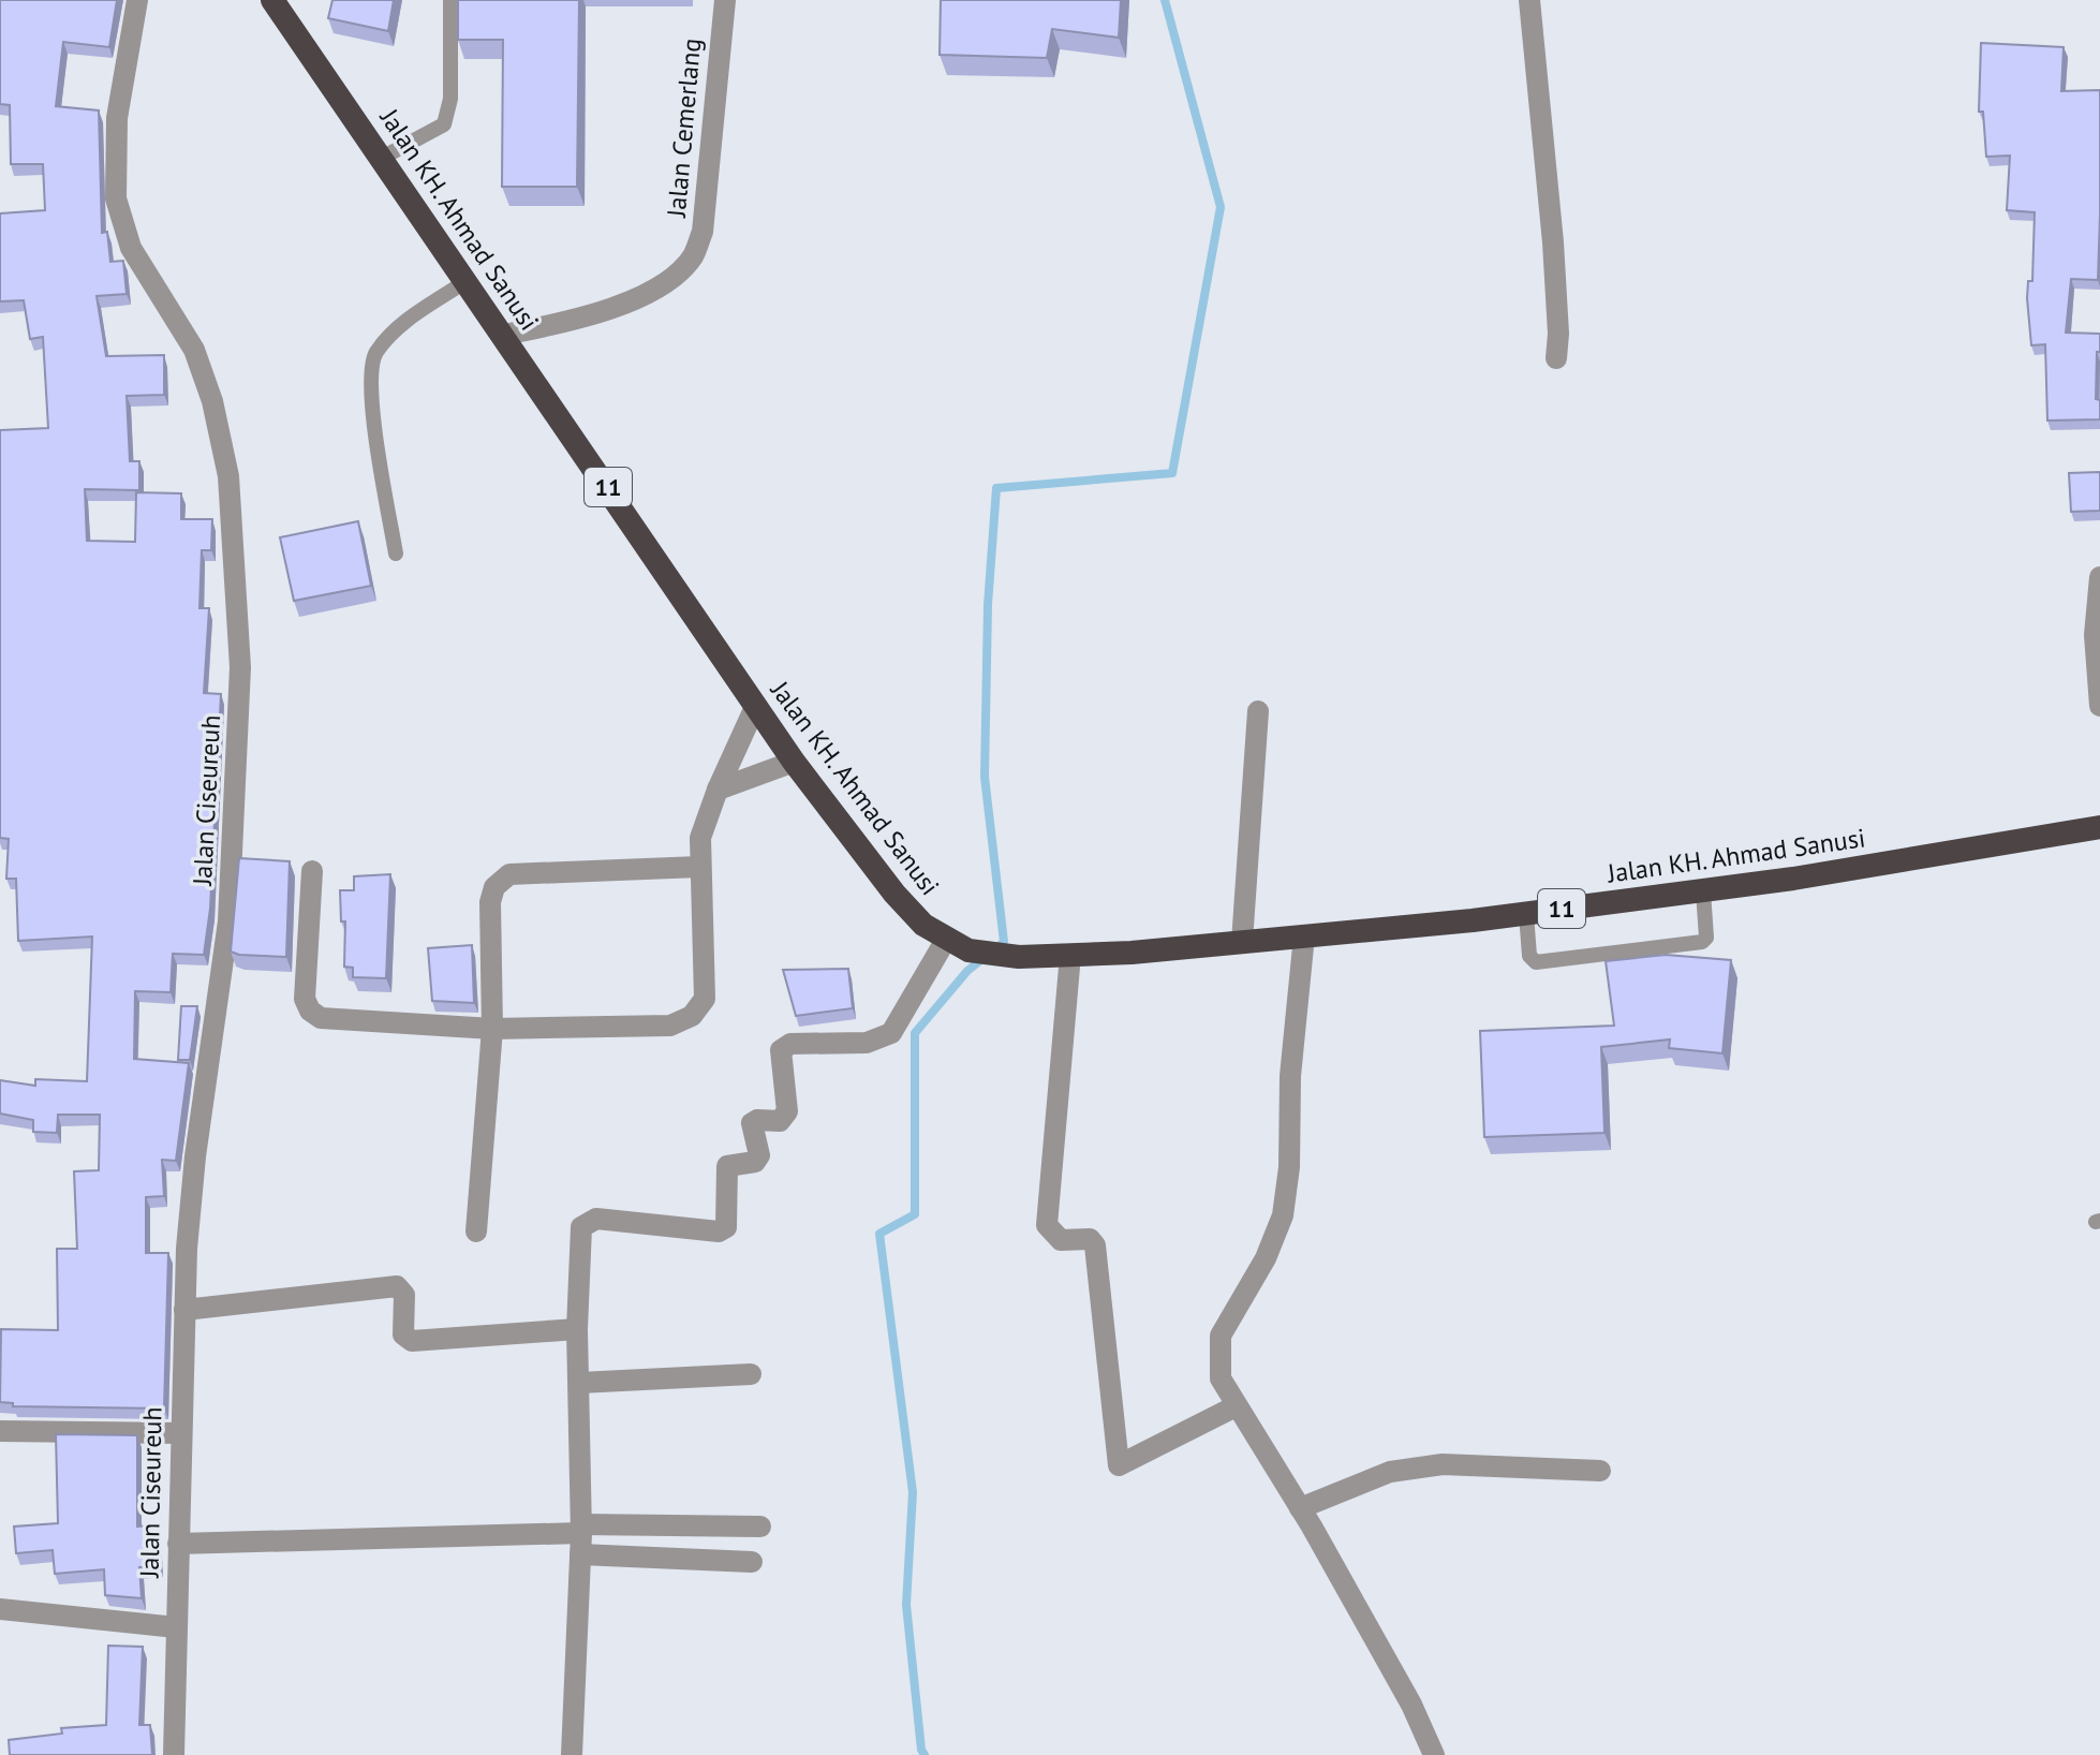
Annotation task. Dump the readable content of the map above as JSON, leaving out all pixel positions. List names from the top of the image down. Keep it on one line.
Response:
{"streets":{"highway":["Jalan KH. Ahmad Sanusi","11"],"street":["Jalan Cemerlang","Jalan Ciseureuh"]},"crossings":[["Jalan Cemerlang","Jalan KH. Ahmad Sanusi"]]}
